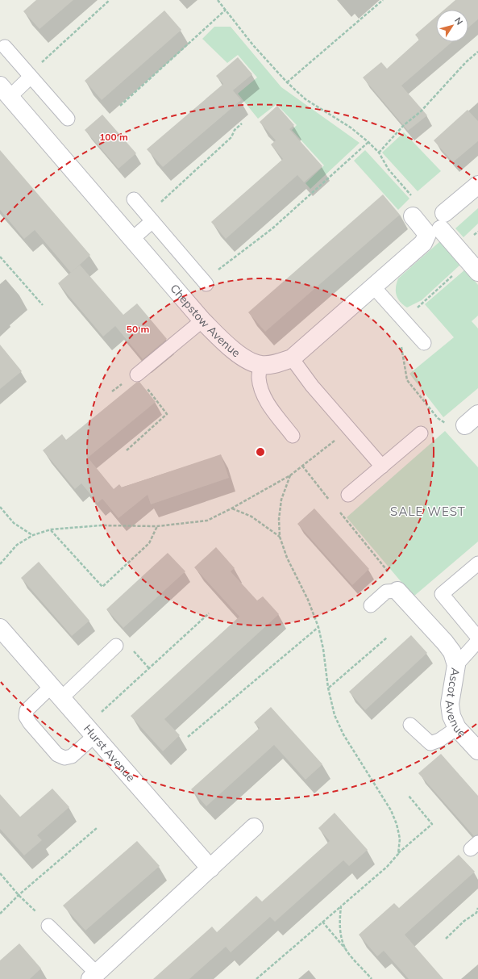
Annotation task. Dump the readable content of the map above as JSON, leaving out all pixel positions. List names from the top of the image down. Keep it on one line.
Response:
{"streets":{"street":["Chepstow Avenue","Ascot Avenue","Hurst Avenue"]},"districts":["SALE WEST"],"north":"top right","rings":["100 m","50 m"]}
